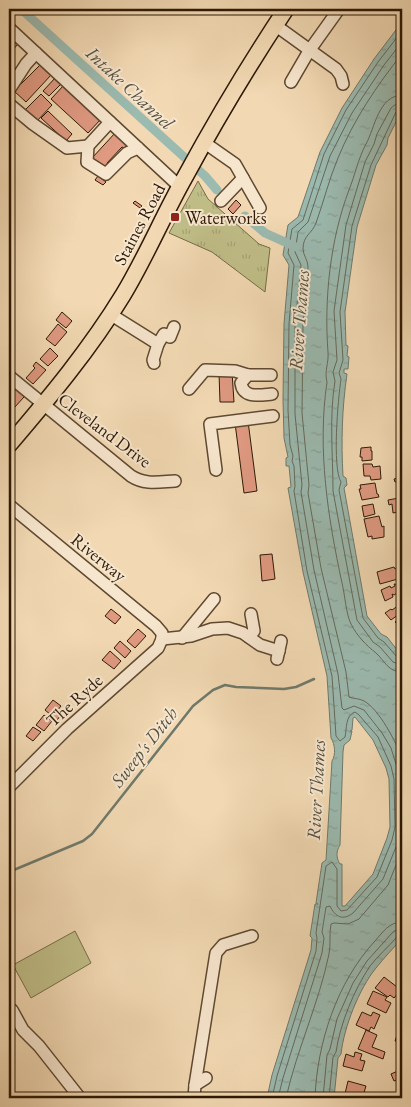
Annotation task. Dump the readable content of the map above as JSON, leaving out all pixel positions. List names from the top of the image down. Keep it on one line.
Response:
{"streets":{"main road":["Staines Road"],"street":["Cleveland Drive","Riverway","The Ryde"]},"crossings":[["Staines Road","Cleveland Drive"],["Riverway","The Ryde"]],"water":["Intake Channel","River Thames","Sweep's Ditch"],"places":{"transit":["Waterworks"]}}
